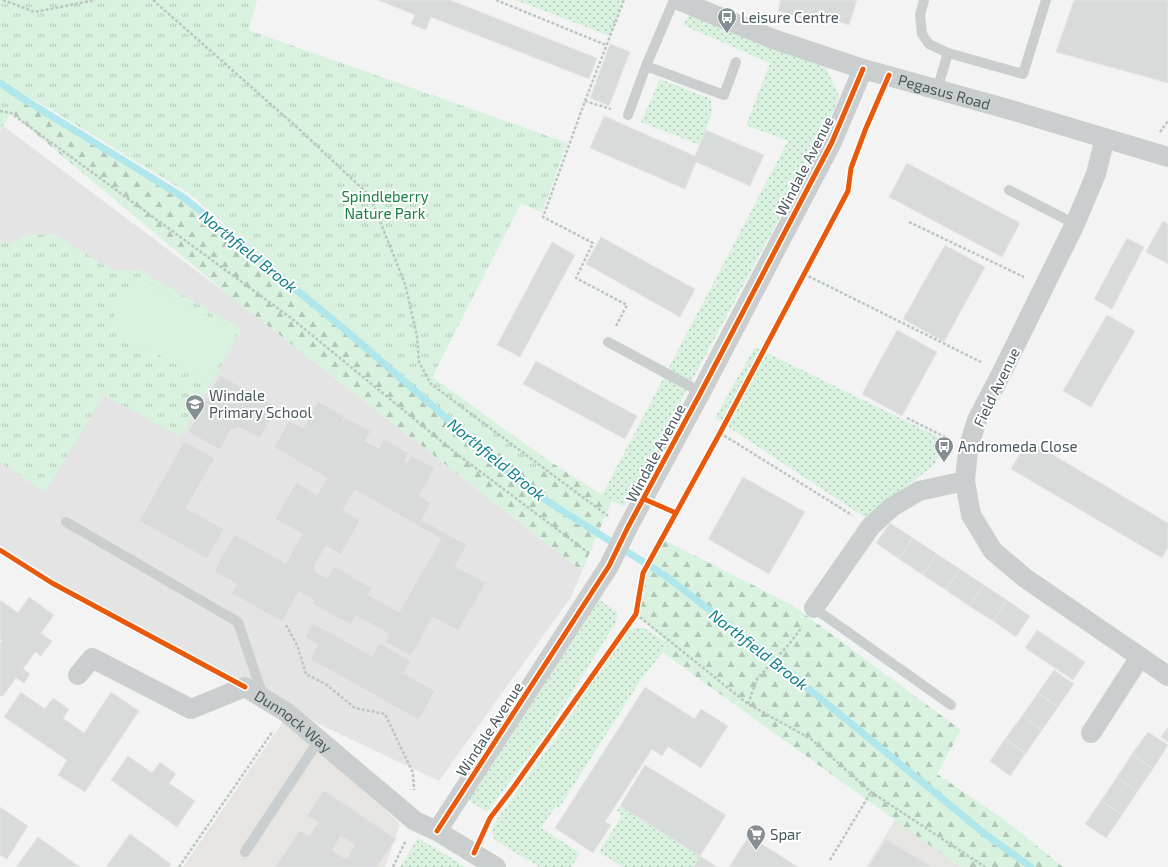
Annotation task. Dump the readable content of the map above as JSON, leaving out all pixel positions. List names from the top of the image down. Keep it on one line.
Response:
{"streets":{"street":["Pegasus Road","Windale Avenue","Field Avenue","Dunnock Way"]},"crossings":[["Pegasus Road","Windale Avenue"],["Pegasus Road","Field Avenue"],["Windale Avenue","Dunnock Way"]],"water":["Northfield Brook"],"parks":["Spindleberry Nature Park"],"places":{"bus stop":["Leisure Centre","Andromeda Close"],"school or university":["Windale Primary School"],"supermarket":["Spar"]}}
